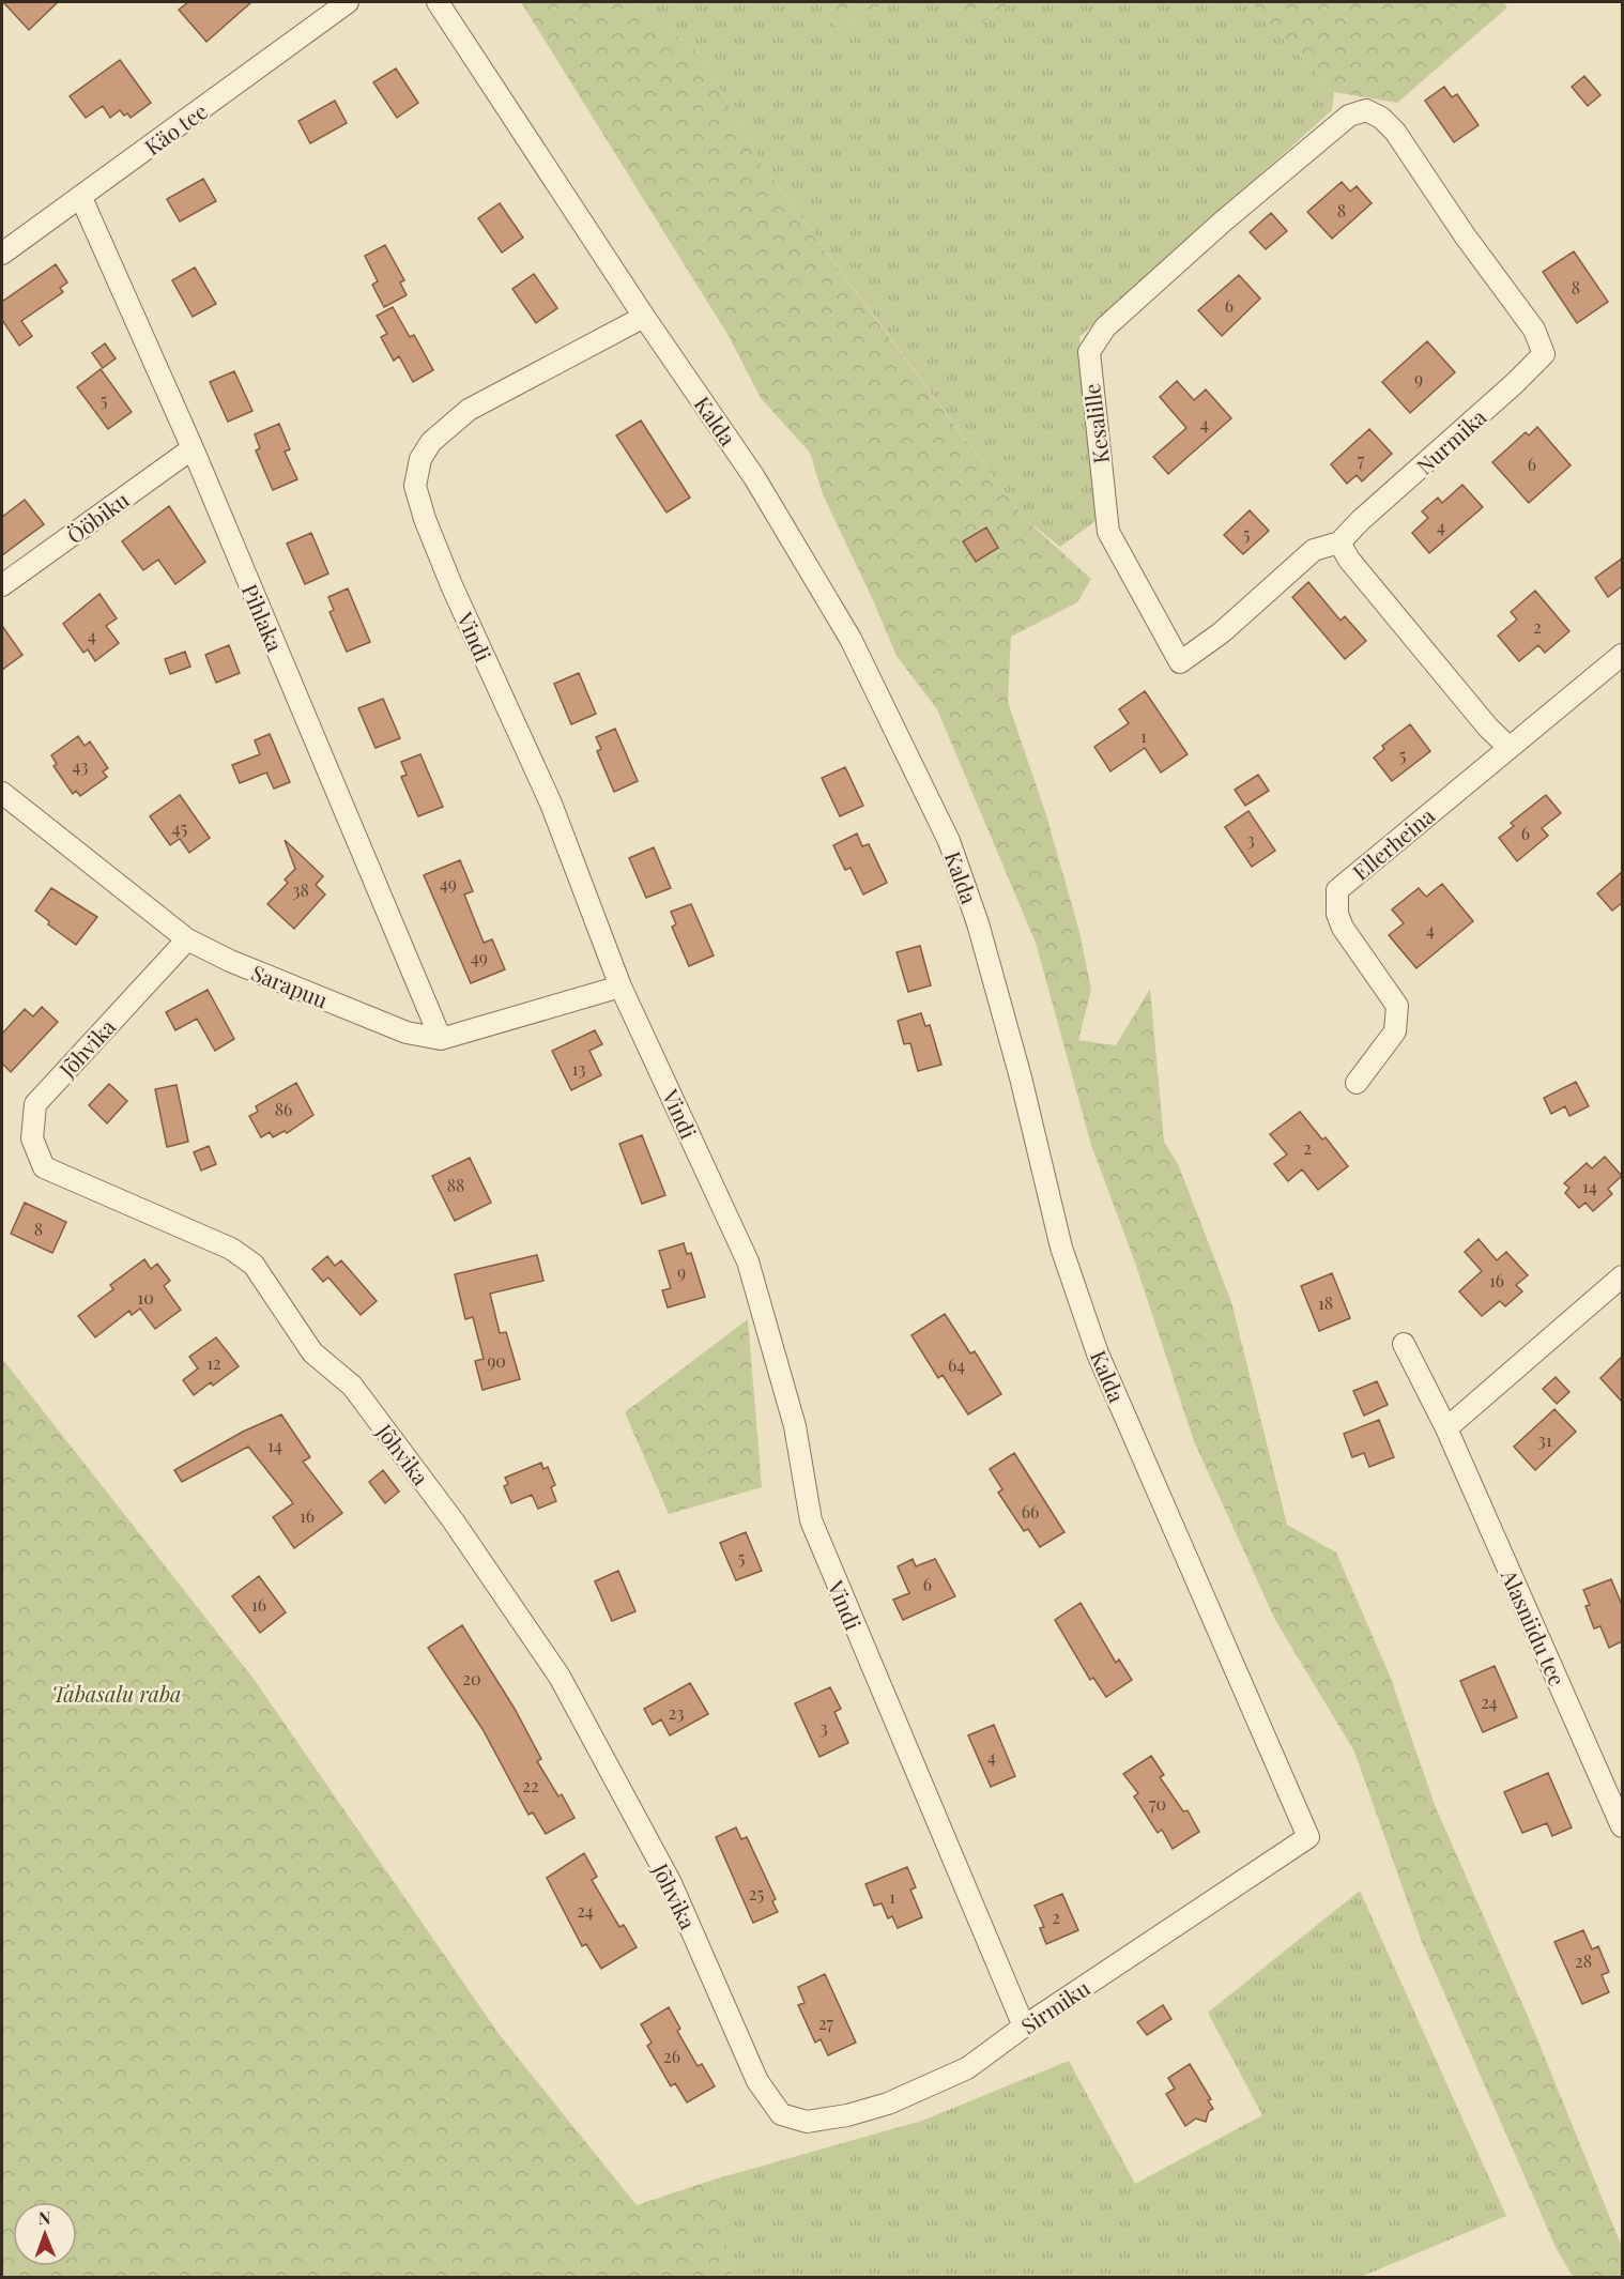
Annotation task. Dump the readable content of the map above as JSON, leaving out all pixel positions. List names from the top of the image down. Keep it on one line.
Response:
{"streets":{"street":["Käo tee","Kalda","Kesalille","Nurmika","Ööbiku","Pihlaka","Vindi","Ellerheina","Sarapuu","Jõhvika","Alasniidu tee","Sirmiku"]},"crossings":[["Käo tee","Pihlaka"],["Kalda","Vindi"],["Kalda","Sirmiku"],["Kesalille","Nurmika"],["Ööbiku","Pihlaka"],["Pihlaka","Sarapuu"],["Vindi","Sarapuu"],["Vindi","Sirmiku"],["Sarapuu","Jõhvika"],["Jõhvika","Sirmiku"]],"parks":["Tabasalu raba"],"house_numbers":["8","8","6","9","5","4","7","6","4","5","2","4","1","5","43","45","6","3","49","38","4","49","13","86","2","88","14","8","9","16","10","18","90","12","64","31","14","66","16","5","6","16","20","24","23","3","4","22","70","25","1","24","2","28","27","26"],"north":"top"}
